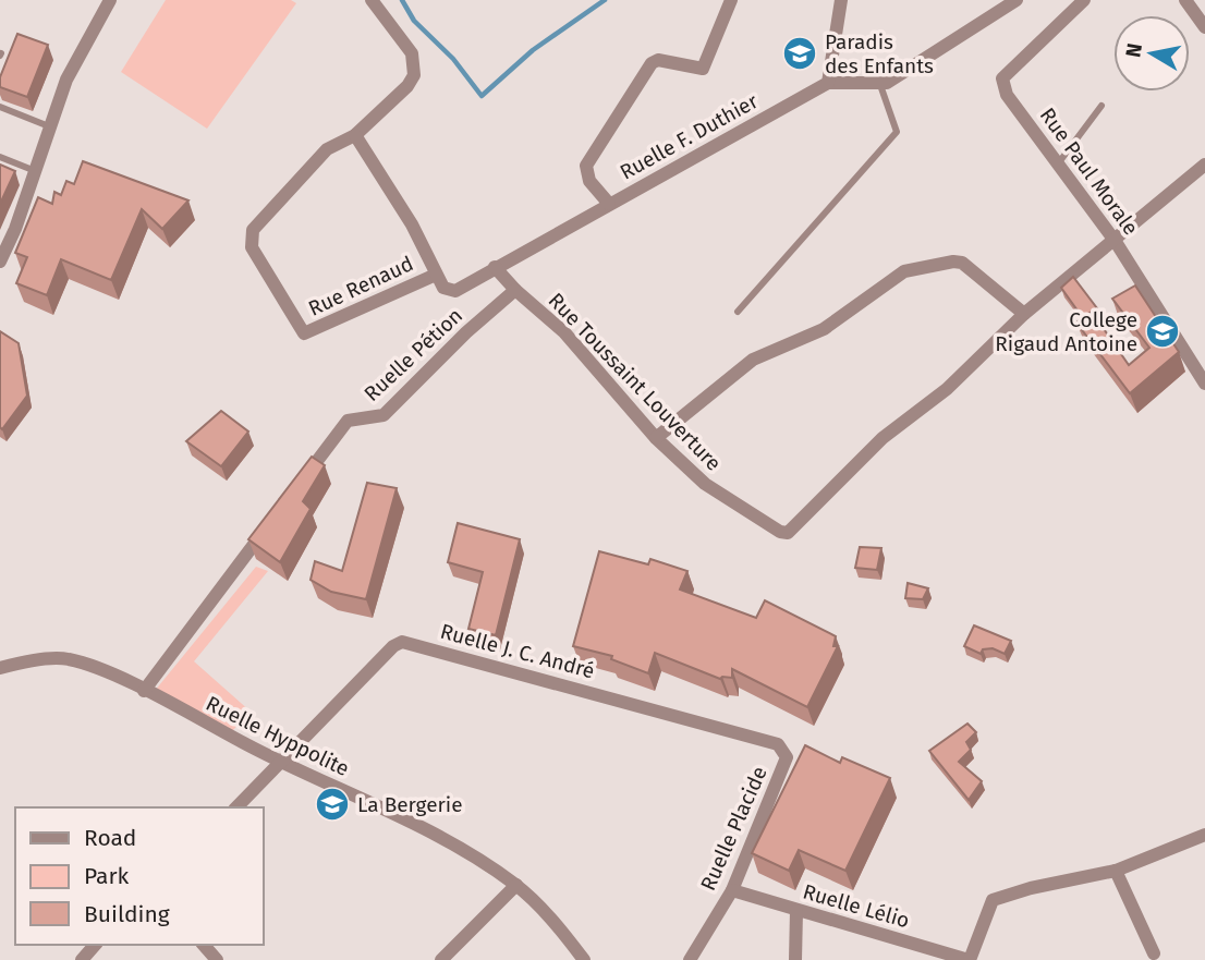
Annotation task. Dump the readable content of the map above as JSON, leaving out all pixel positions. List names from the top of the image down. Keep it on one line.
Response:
{"streets":{"street":["Ruelle F. Duthier","Rue Paul Morale","Rue Renaud","Ruelle Pétion","Rue Toussaint Louverture","Ruelle J. C. André","Ruelle Hyppolite","Ruelle Placide","Ruelle Lélio"]},"crossings":[["Ruelle F. Duthier","Rue Renaud"],["Ruelle F. Duthier","Rue Toussaint Louverture"],["Rue Paul Morale","Rue Toussaint Louverture"],["Ruelle Pétion","Rue Toussaint Louverture"],["Ruelle J. C. André","Ruelle Hyppolite"],["Ruelle J. C. André","Ruelle Placide"],["Ruelle Placide","Ruelle Lélio"]],"places":{"school or university":["Paradis des Enfants","College Rigaud Antoine","La Bergerie"]},"legend":["Road","Park","Building"],"north":"left"}
